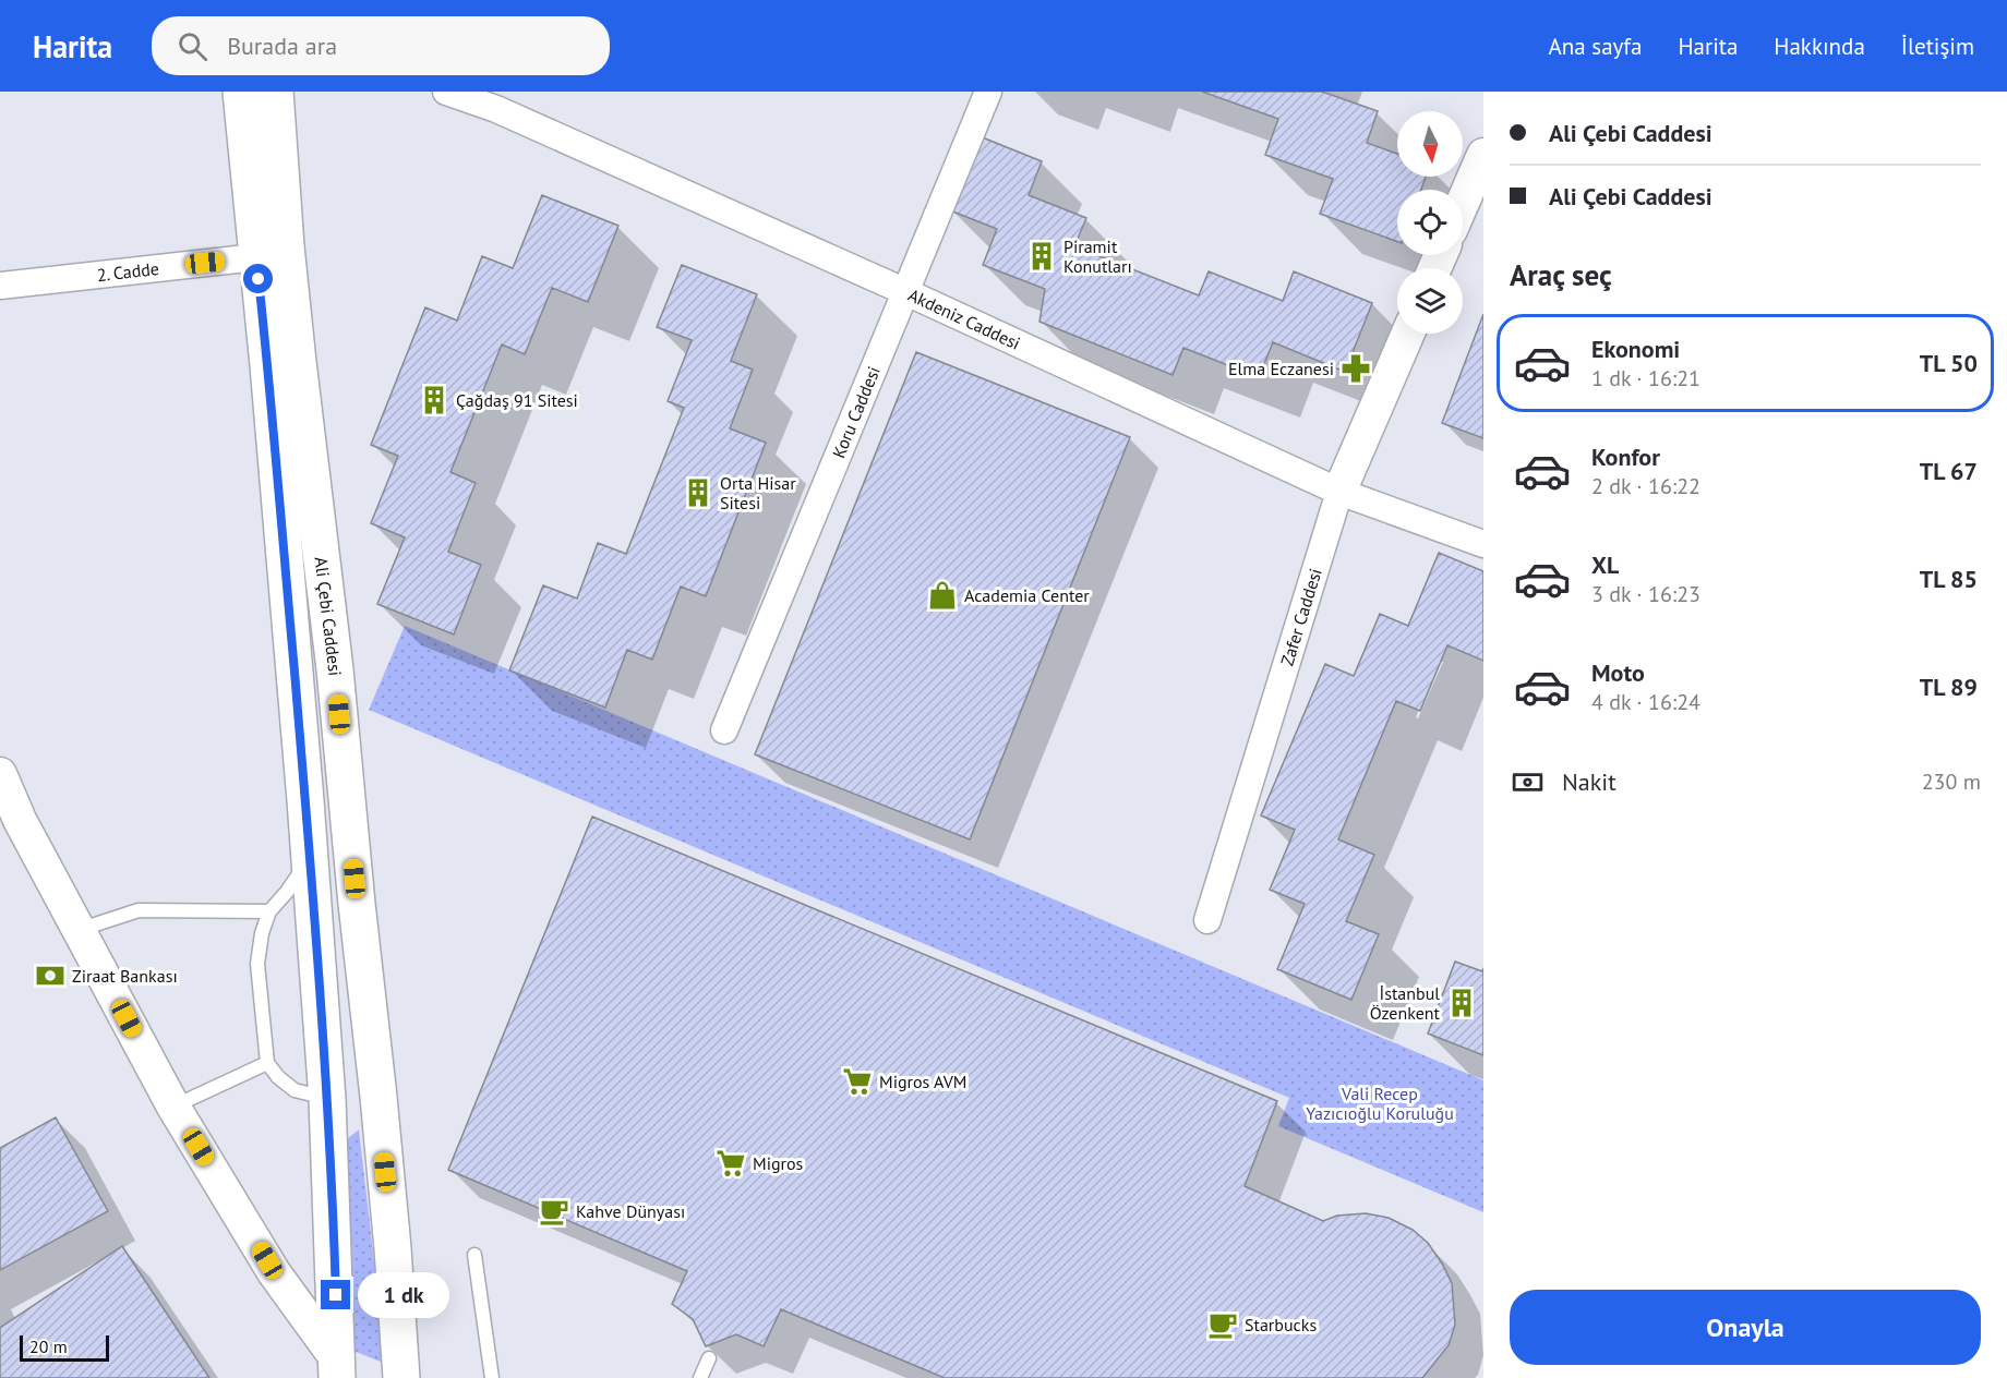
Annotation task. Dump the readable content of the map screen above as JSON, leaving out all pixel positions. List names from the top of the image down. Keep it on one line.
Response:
{"streets":{"main road":["Ali Çebi Caddesi"],"street":["2. Cadde","Akdeniz Caddesi","Koru Caddesi","Zafer Caddesi"]},"crossings":[["2. Cadde","Ali Çebi Caddesi"],["Akdeniz Caddesi","Koru Caddesi"],["Akdeniz Caddesi","Zafer Caddesi"]],"parks":["Vali Recep Yazıcıoğlu Koruluğu"],"places":{"building":["Piramit Konutları","Çağdaş 91 Sitesi","Orta Hisar Sitesi","İstanbul Özenkent"],"pharmacy":["Elma Eczanesi"],"shop":["Academia Center"],"bank":["Ziraat Bankası"],"supermarket":["Migros AVM","Migros"],"cafe":["Kahve Dünyası","Starbucks"]},"scale_bar":"20 m","north":"bottom","page":{"header":"Harita","search":"Burada ara","nav":["Ana sayfa","Harita","Hakkında","İletişim"],"banner":["Ali Çebi Caddesi","Ali Çebi Caddesi"],"heading":"Araç seç","list":[{"name":"Ekonomi","note":"1 dk · 16:21","value":"TL 50"},{"name":"Konfor","note":"2 dk · 16:22","value":"TL 67"},{"name":"XL","note":"3 dk · 16:23","value":"TL 85"},{"name":"Moto","note":"4 dk · 16:24","value":"TL 89"}],"pay":["Nakit","230 m"],"bubble":"1 dk","buttons":"Onayla","scale":"20 m"}}
